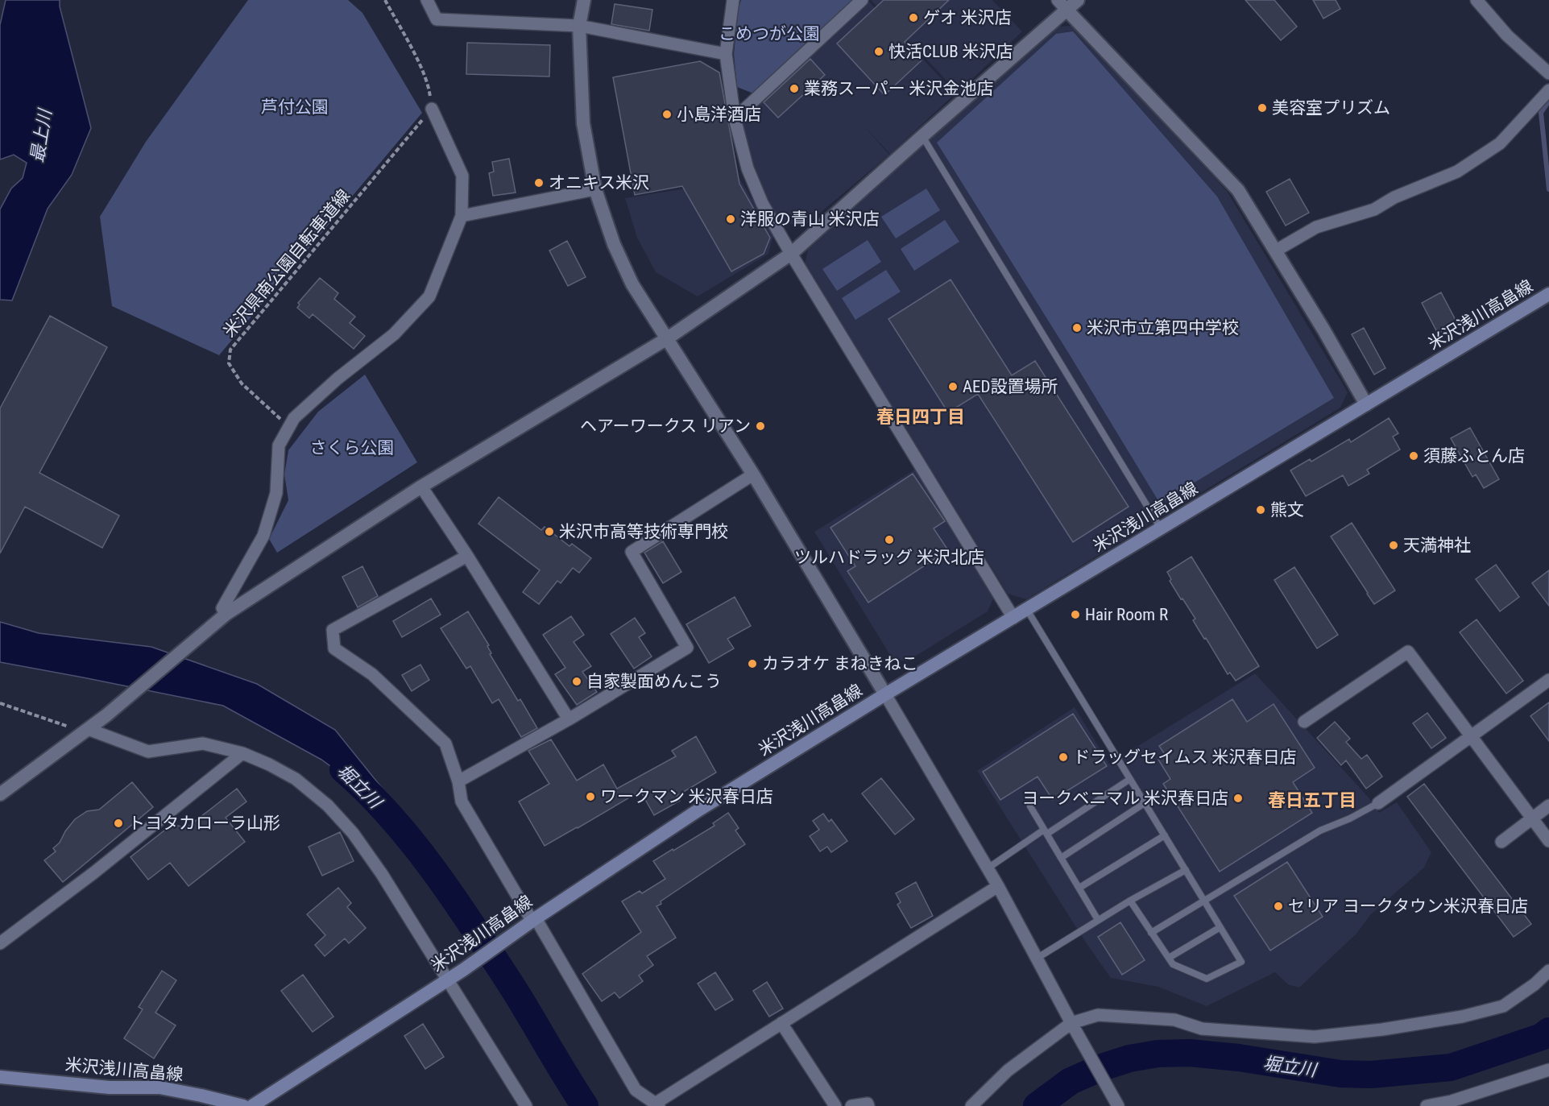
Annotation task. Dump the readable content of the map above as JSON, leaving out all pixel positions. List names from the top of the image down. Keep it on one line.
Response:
{"streets":{"main road":["米沢浅川高畠線"],"path":["米沢県南公園自転車道線"]},"districts":["春日四丁目","春日五丁目"],"water":["最上川","堀立川"],"parks":["こめつが公園","芦付公園","さくら公園"],"places":["ゲオ 米沢店","快活CLUB 米沢店","業務スーパー 米沢金池店","美容室プリズム","小島洋酒店","オニキス米沢","洋服の青山 米沢店","米沢市立第四中学校","AED設置場所","ヘアーワークス リアン","須藤ふとん店","熊文","米沢市高等技術専門校","ツルハドラッグ 米沢北店","天満神社","Hair Room R","カラオケ まねきねこ","自家製面めんこう","ドラッグセイムス 米沢春日店","ワークマン 米沢春日店","ヨークベニマル 米沢春日店","トヨタカローラ山形","セリア ヨークタウン米沢春日店"]}
